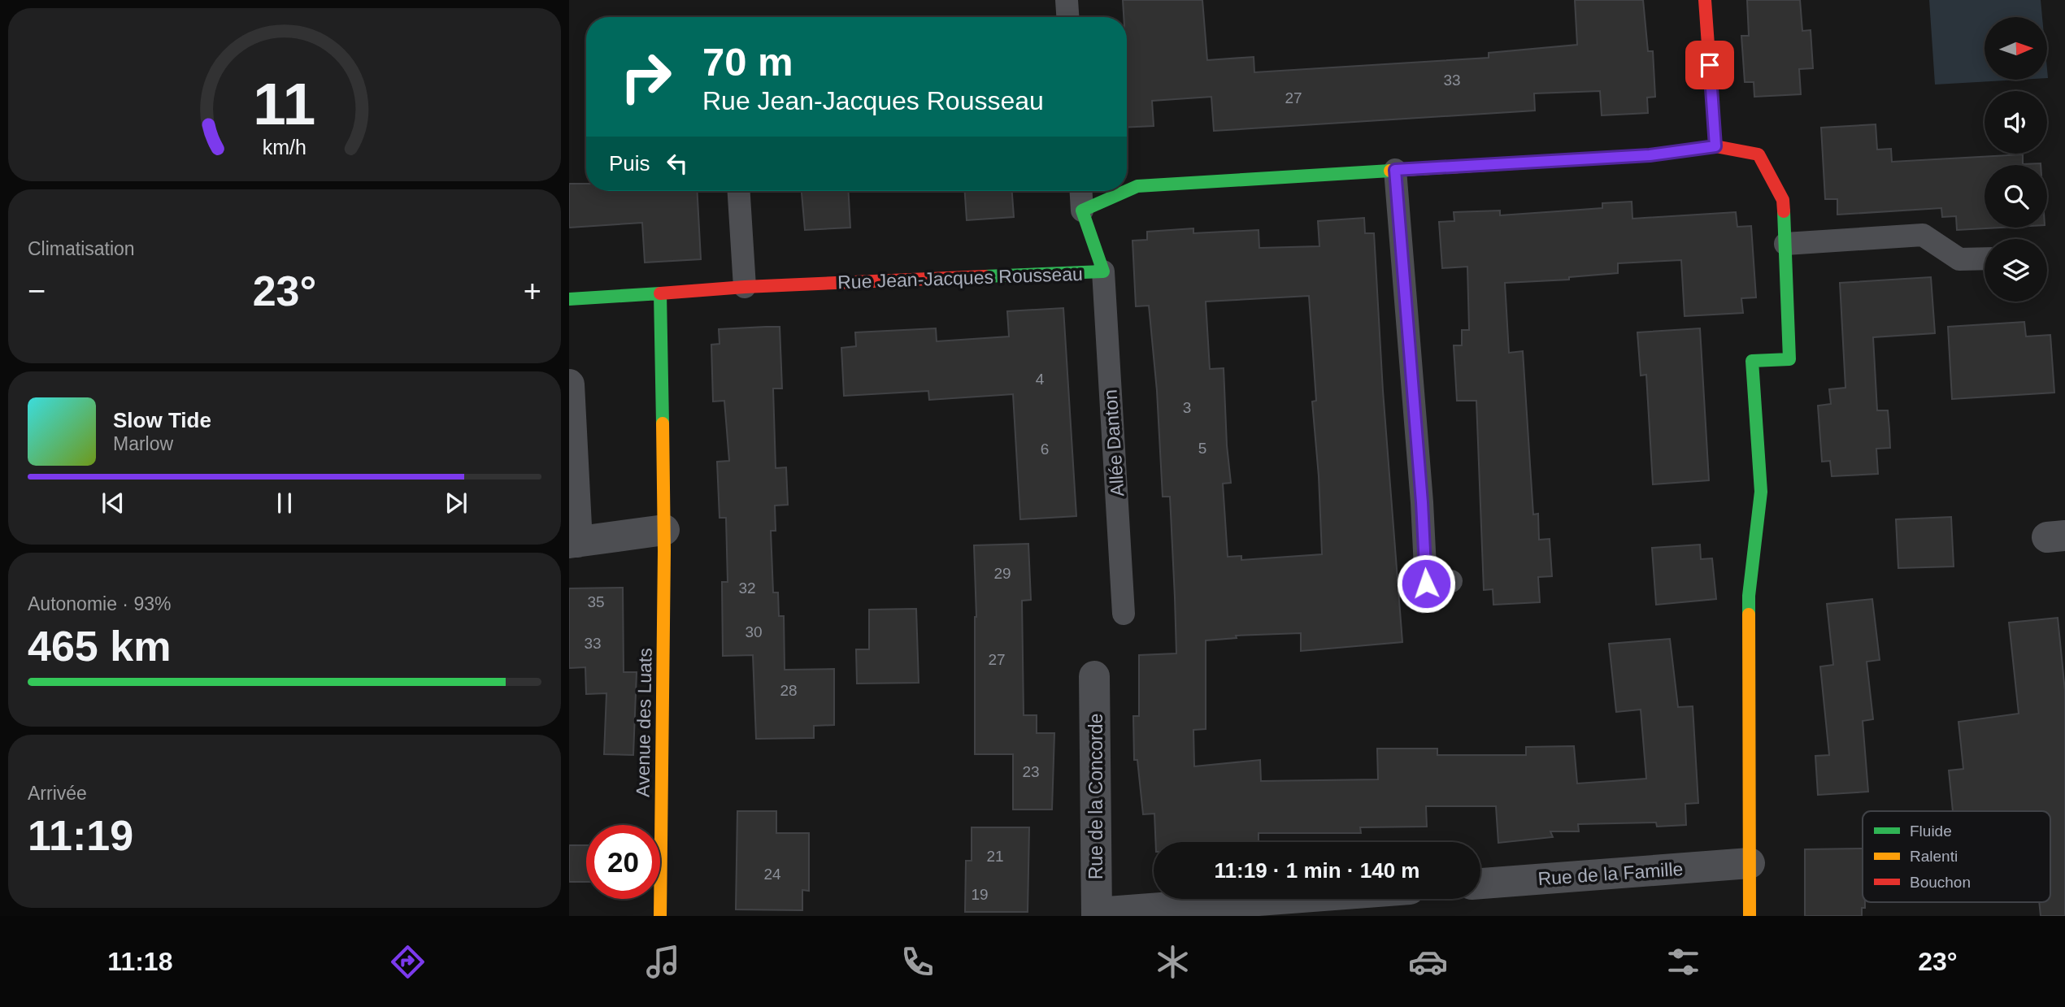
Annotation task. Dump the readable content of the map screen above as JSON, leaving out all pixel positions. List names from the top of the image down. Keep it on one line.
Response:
{"streets":{"street":["Rue Jean-Jacques Rousseau","Avenue des Luats","Rue de la Concorde","Rue de la Famille"],"lane":["Allée Danton"]},"crossings":[["Rue Jean-Jacques Rousseau","Allée Danton"]],"house_numbers":["33","27","4","3","5","6","29","32","35","30","33","27","28","23","21","24","19"],"legend":["Fluide","Ralenti","Bouchon"],"north":"right","page":{"turn":["70 m","Rue Jean-Jacques Rousseau"],"then":"Puis","tile":["Climatisation",["Autonomie · 93%","465 km"],["Arrivée","11:19"]],"heat":["−","23°","+"],"song":["Slow Tide","Marlow"],"limit":"20","trip":"11:19 · 1 min · 140 m","tabs":["11:18","23°"],"gauge":["11","km/h"]}}
